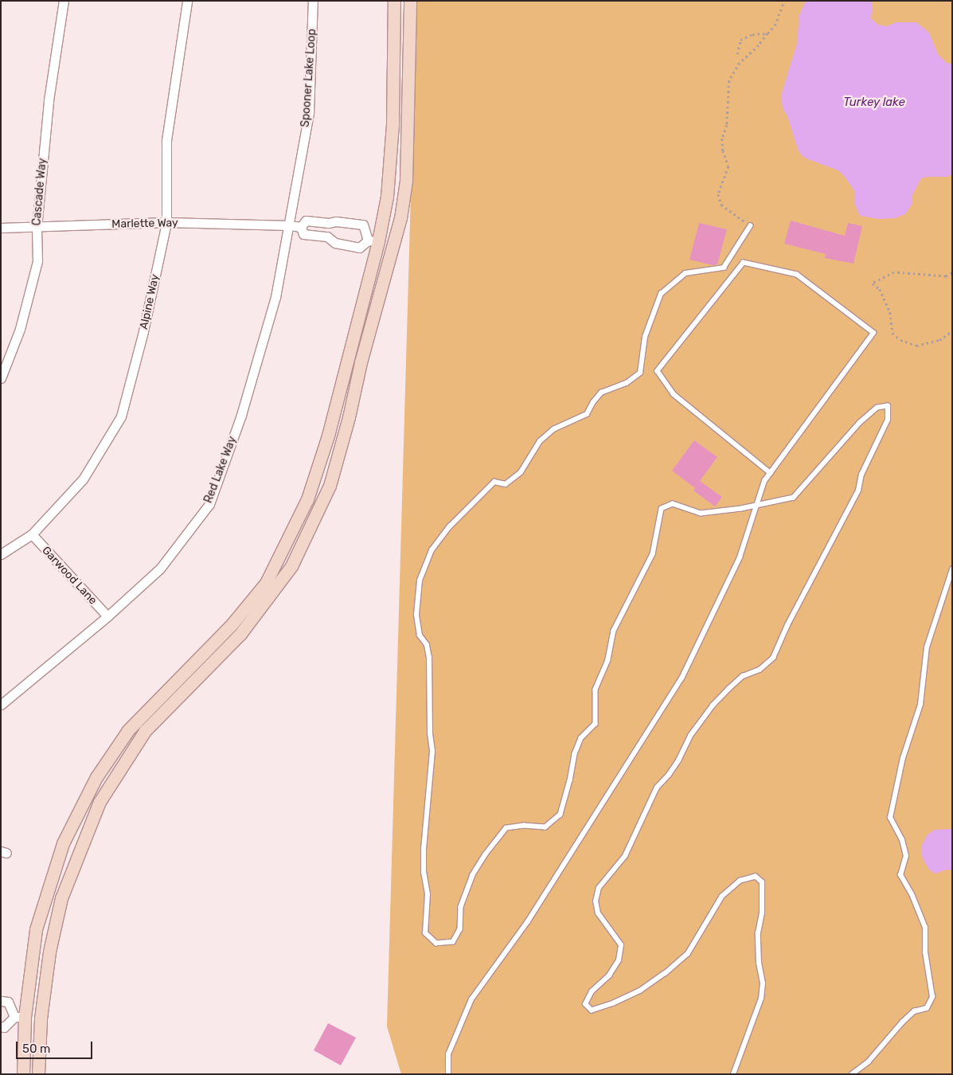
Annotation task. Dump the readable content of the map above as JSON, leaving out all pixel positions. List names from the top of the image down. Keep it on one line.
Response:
{"streets":{"street":["Spooner Lake Loop","Cascade Way","Marlette Way","Alpine Way","Red Lake Way","Garwood Lane"]},"crossings":[["Spooner Lake Loop","Marlette Way"],["Spooner Lake Loop","Red Lake Way"],["Cascade Way","Marlette Way"],["Marlette Way","Alpine Way"],["Marlette Way","Red Lake Way"],["Alpine Way","Garwood Lane"],["Red Lake Way","Garwood Lane"]],"water":["Turkey lake"],"scale_bar":"50 m"}
